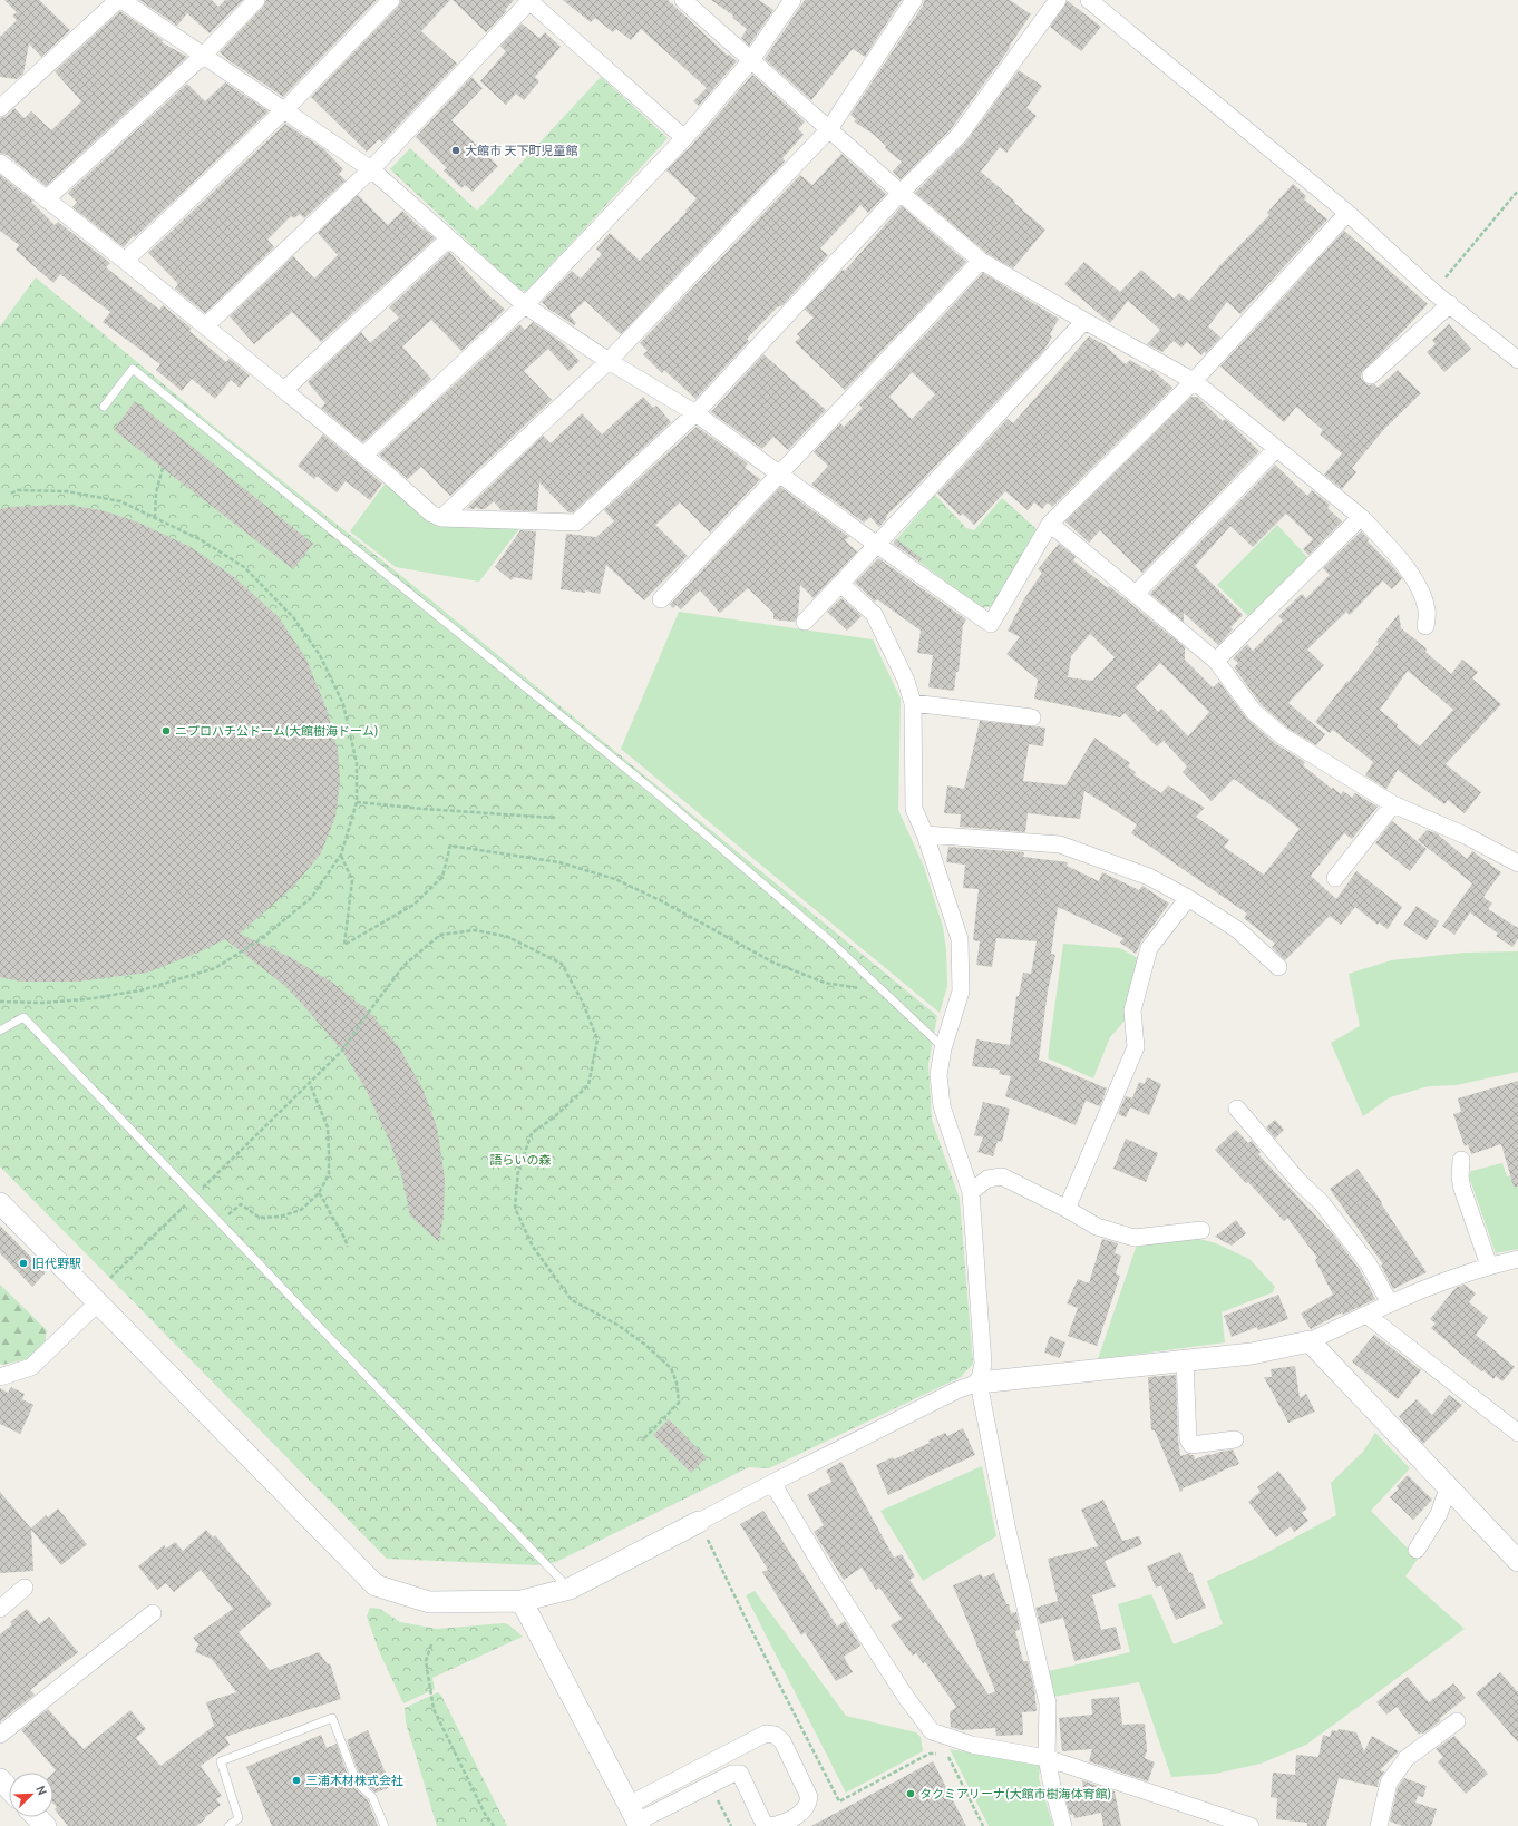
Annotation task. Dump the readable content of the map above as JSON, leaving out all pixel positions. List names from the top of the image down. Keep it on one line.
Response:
{"parks":["語らいの森"],"places":["大館市 天下町児童館","ニプロハチ公ドーム(大館樹海ドーム)","旧代野駅","三浦木材株式会社","タクミアリーナ(大館市樹海体育館)"],"north":"top right"}
